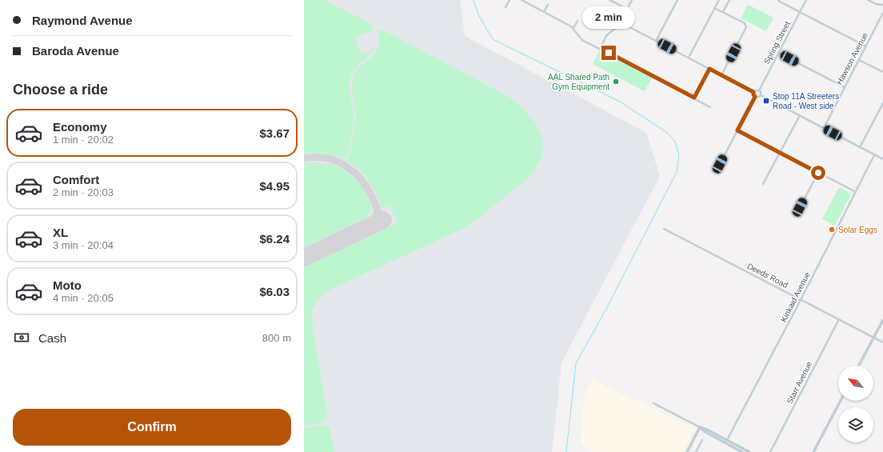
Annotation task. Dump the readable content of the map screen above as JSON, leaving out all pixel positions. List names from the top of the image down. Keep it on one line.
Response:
{"streets":{"street":["Spring Street","Hawson Avenue","Deeds Road","Kinkaid Avenue","Starr Avenue"]},"crossings":[["Deeds Road","Kinkaid Avenue"],["Deeds Road","Starr Avenue"]],"places":{"other":["AAL Shared Path Gym Equipment","Solar Eggs"],"transit":["Stop 11A Streeters Road - West side"]},"north":"top left","page":{"banner":["Raymond Avenue","Baroda Avenue"],"bubble":"2 min","heading":"Choose a ride","list":[{"name":"Economy","note":"1 min · 20:02","value":"$3.67"},{"name":"Comfort","note":"2 min · 20:03","value":"$4.95"},{"name":"XL","note":"3 min · 20:04","value":"$6.24"},{"name":"Moto","note":"4 min · 20:05","value":"$6.03"}],"pay":["Cash","800 m"],"buttons":"Confirm"}}
